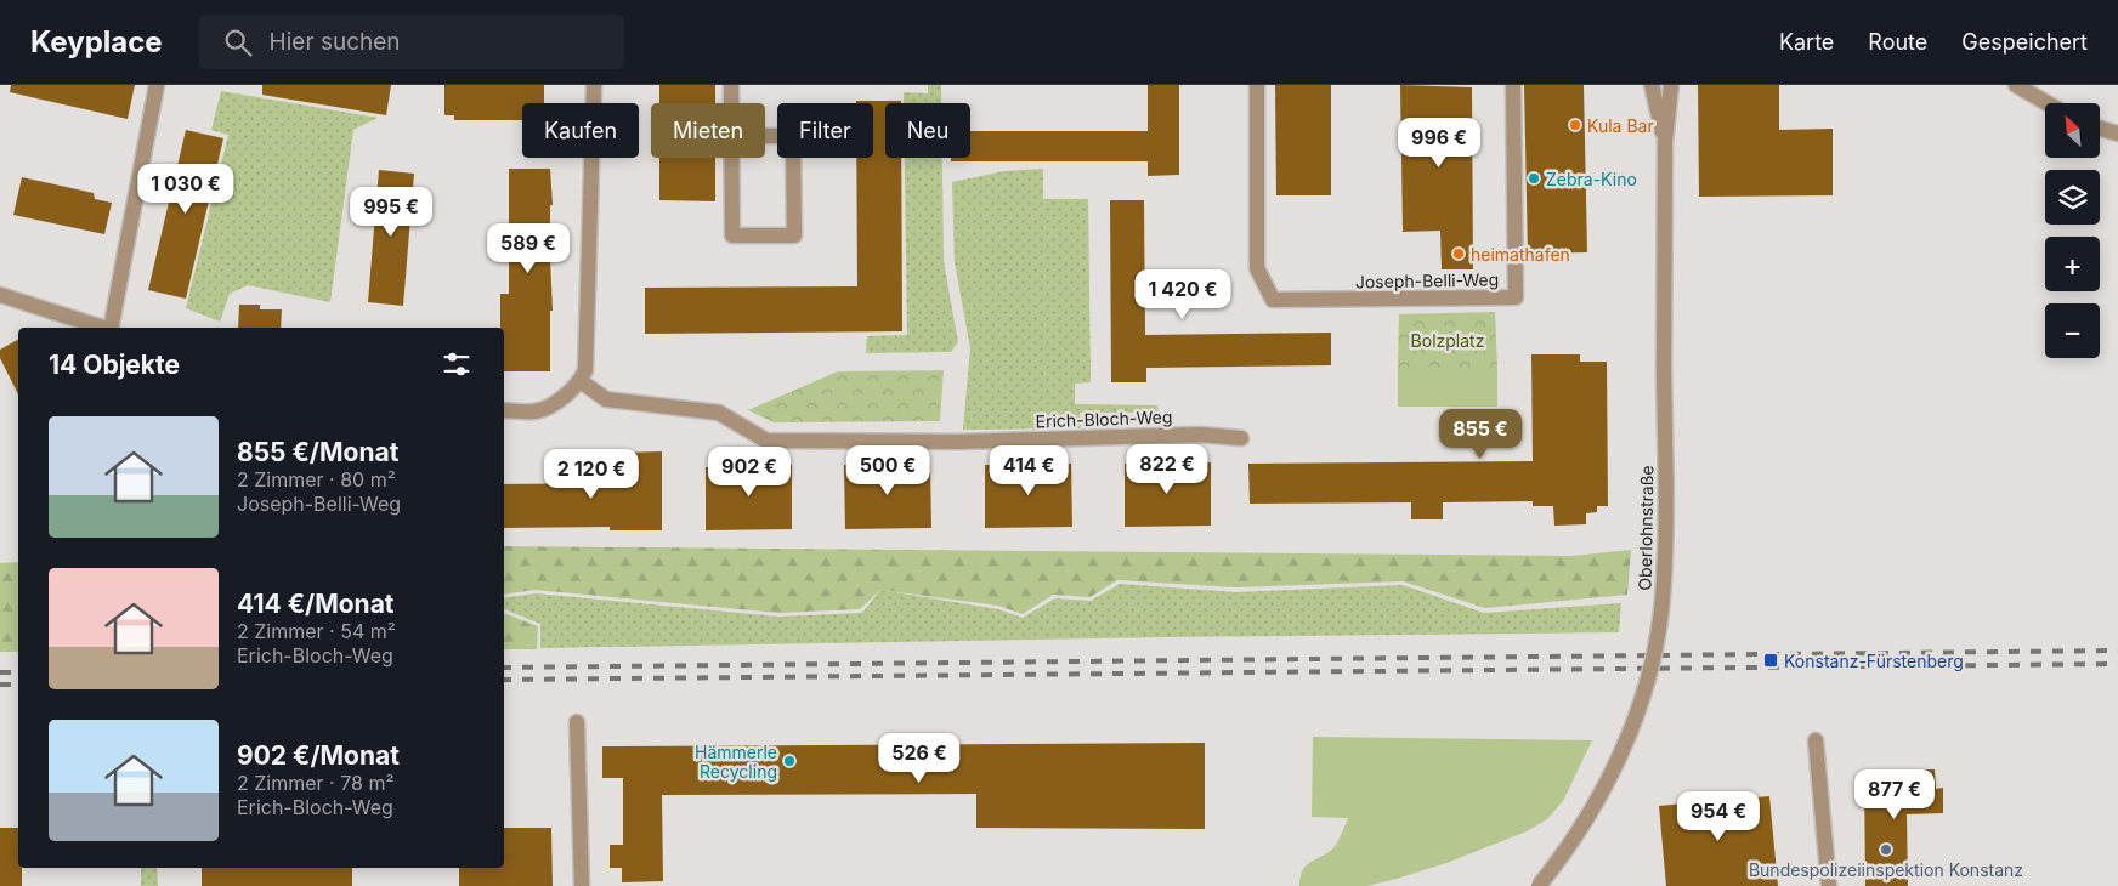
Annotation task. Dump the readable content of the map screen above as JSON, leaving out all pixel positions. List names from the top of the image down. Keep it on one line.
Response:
{"streets":{"street":["Joseph-Belli-Weg","Erich-Bloch-Weg","Oberlohnstraße"]},"parks":["Bolzplatz"],"places":{"other":["Kula Bar","Zebra-Kino","heimathafen","Hämmerle Recycling","Bundespolizeiinspektion Konstanz"],"transit":["Konstanz-Fürstenberg"]},"north":"top left","page":{"header":"Keyplace","search":"Hier suchen","nav":["Karte","Route","Gespeichert"],"map_buttons":["+","−"],"chip":["Kaufen","Mieten","Filter","Neu"],"price":["996 €","1 030 €","995 €","589 €","1 420 €","855 €","822 €","500 €","414 €","902 €","2 120 €","526 €","877 €","954 €"],"heading":"14 Objekte","list":[{"name":"855 €/Monat","note":"2 Zimmer · 80 m² · Joseph-Belli-Weg"},{"name":"414 €/Monat","note":"2 Zimmer · 54 m² · Erich-Bloch-Weg"},{"name":"902 €/Monat","note":"2 Zimmer · 78 m² · Erich-Bloch-Weg"}]}}
